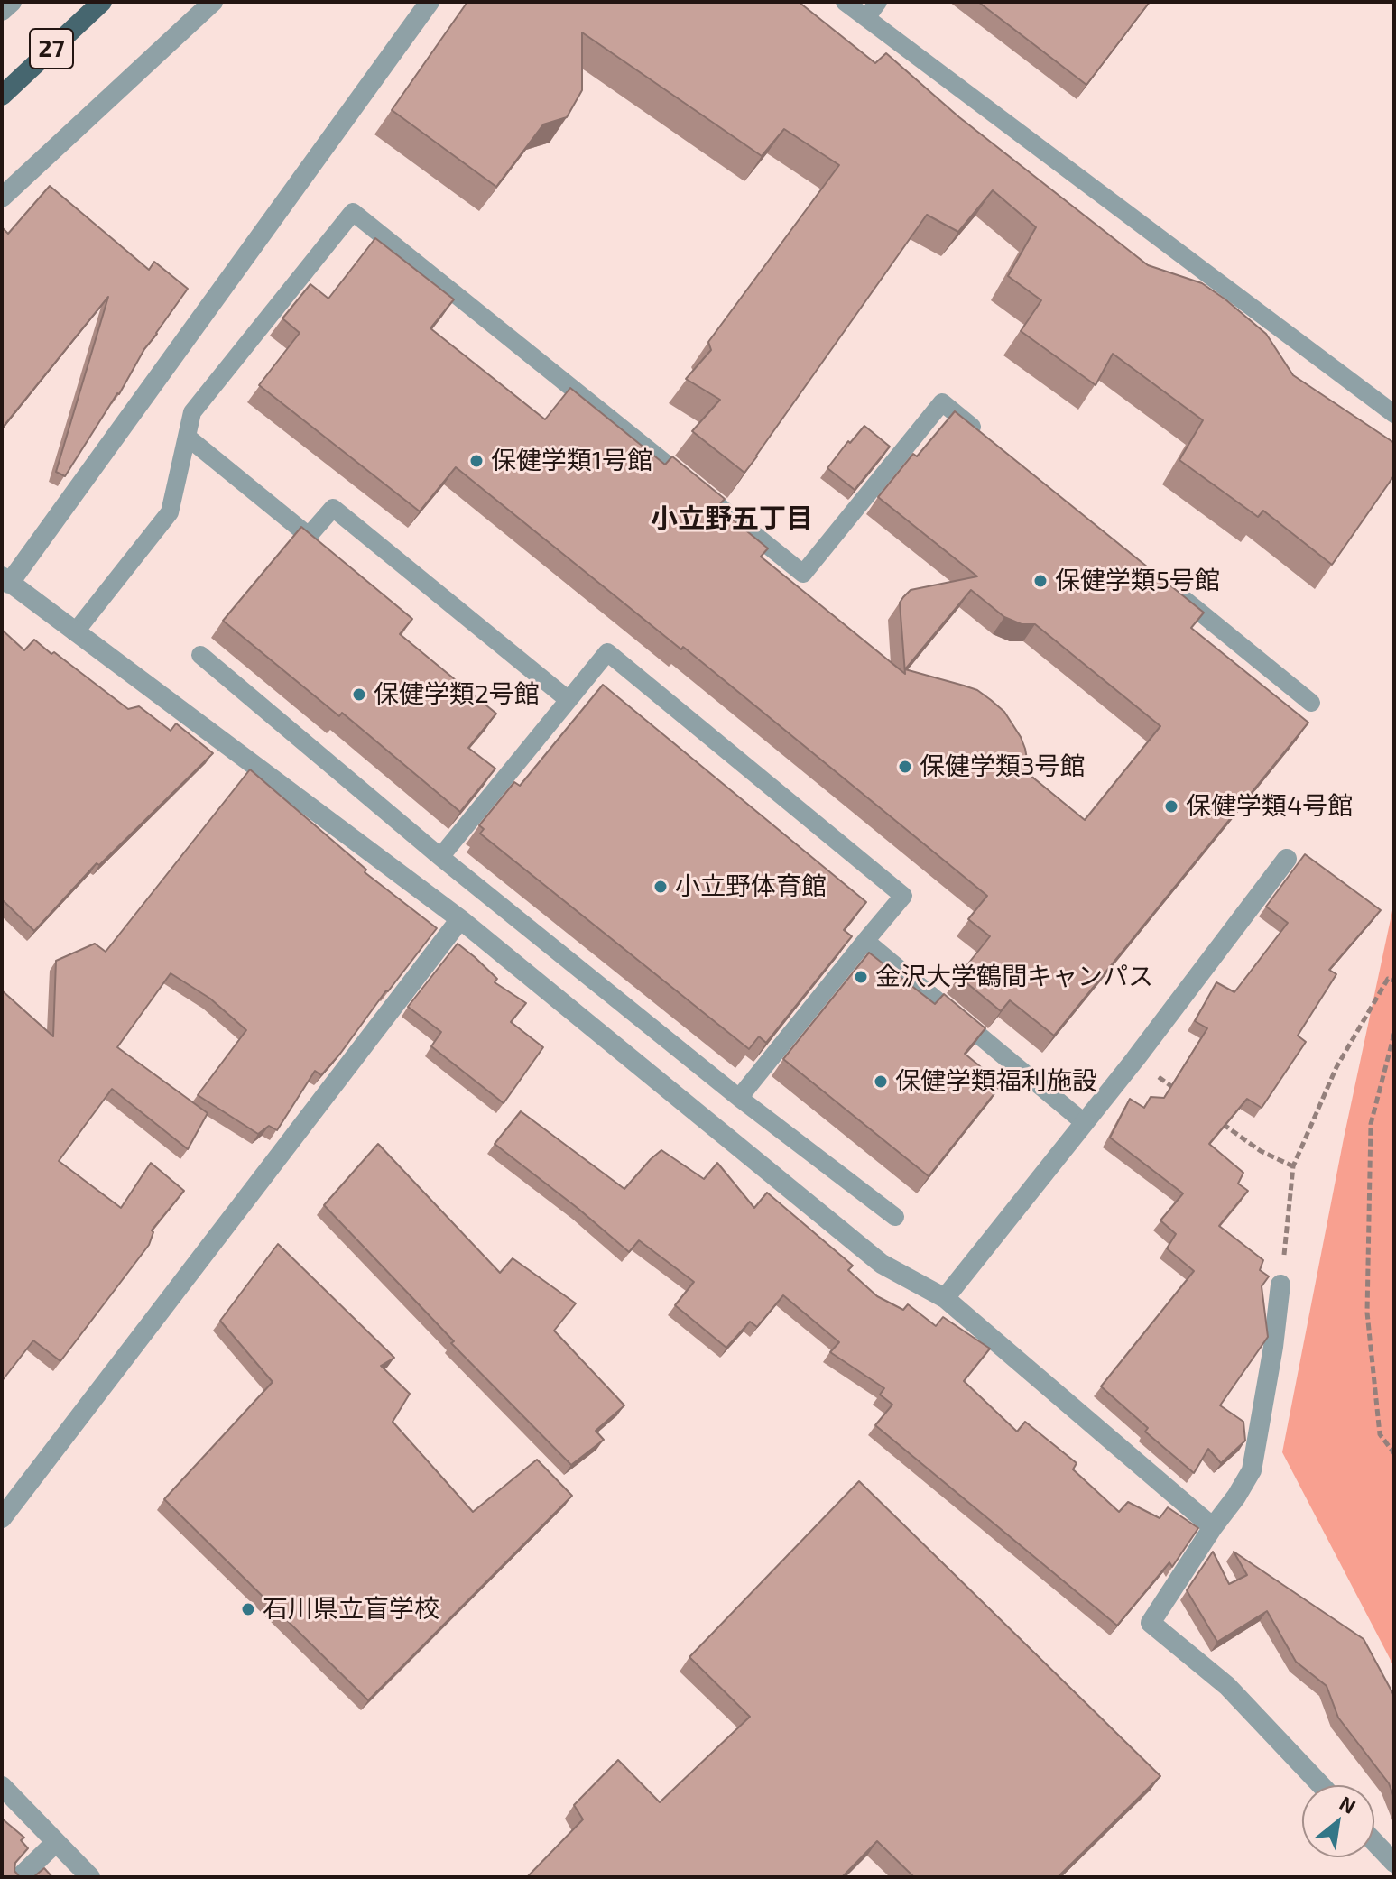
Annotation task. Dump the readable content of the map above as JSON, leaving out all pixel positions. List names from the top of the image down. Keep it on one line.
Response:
{"streets":{"main road":["27"]},"districts":["小立野五丁目"],"places":["保健学類1号館","保健学類5号館","保健学類2号館","保健学類3号館","保健学類4号館","小立野体育館","金沢大学鶴間キャンパス","保健学類福利施設","石川県立盲学校"],"north":"top right"}
